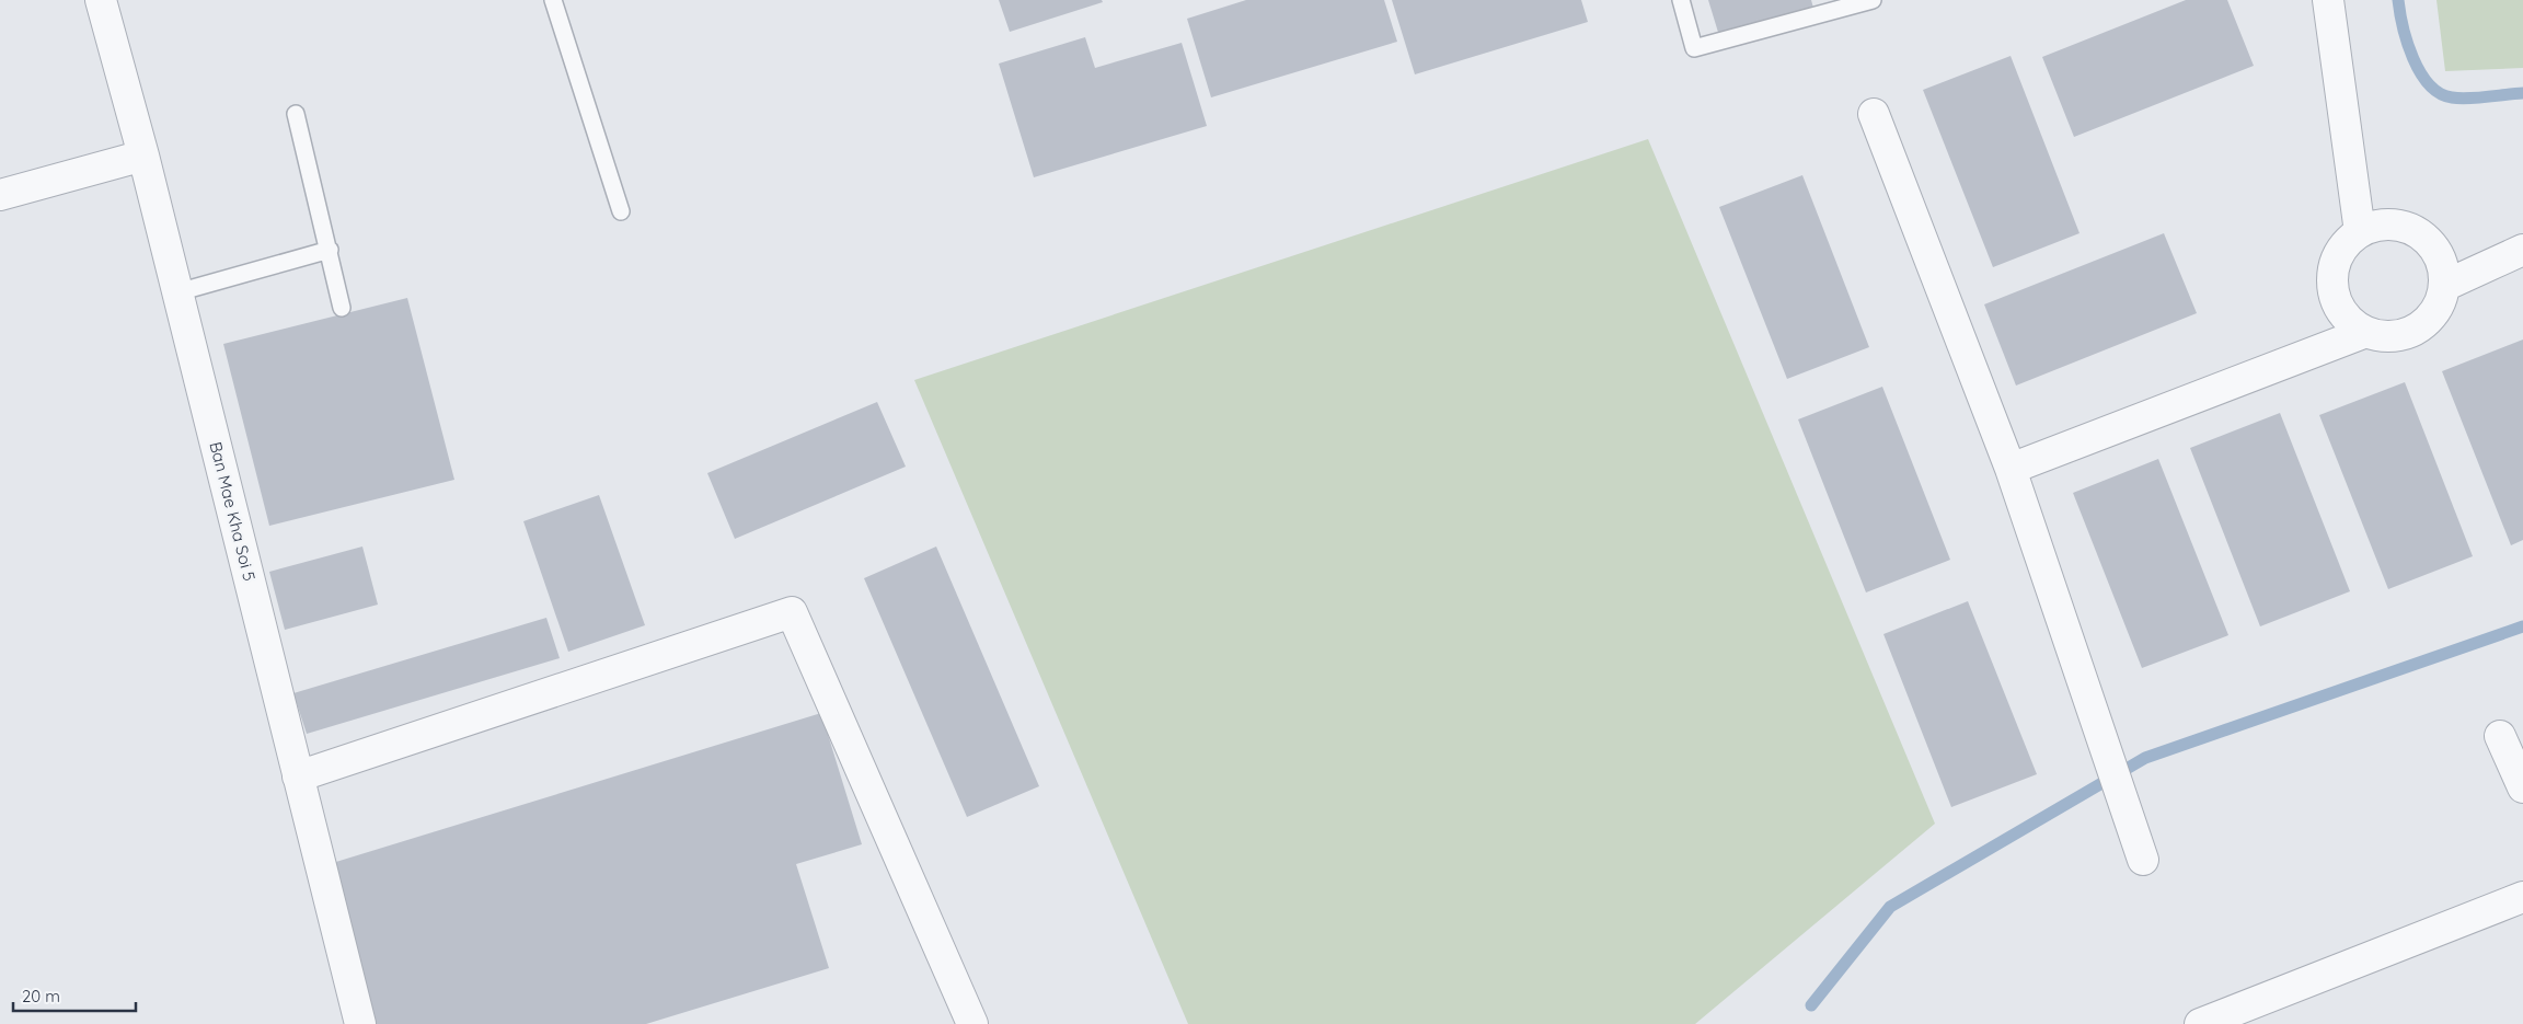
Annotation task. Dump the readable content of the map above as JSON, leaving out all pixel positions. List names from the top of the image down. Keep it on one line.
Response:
{"streets":{"street":["Ban Mae Kha Soi 5"]},"scale_bar":"20 m"}
